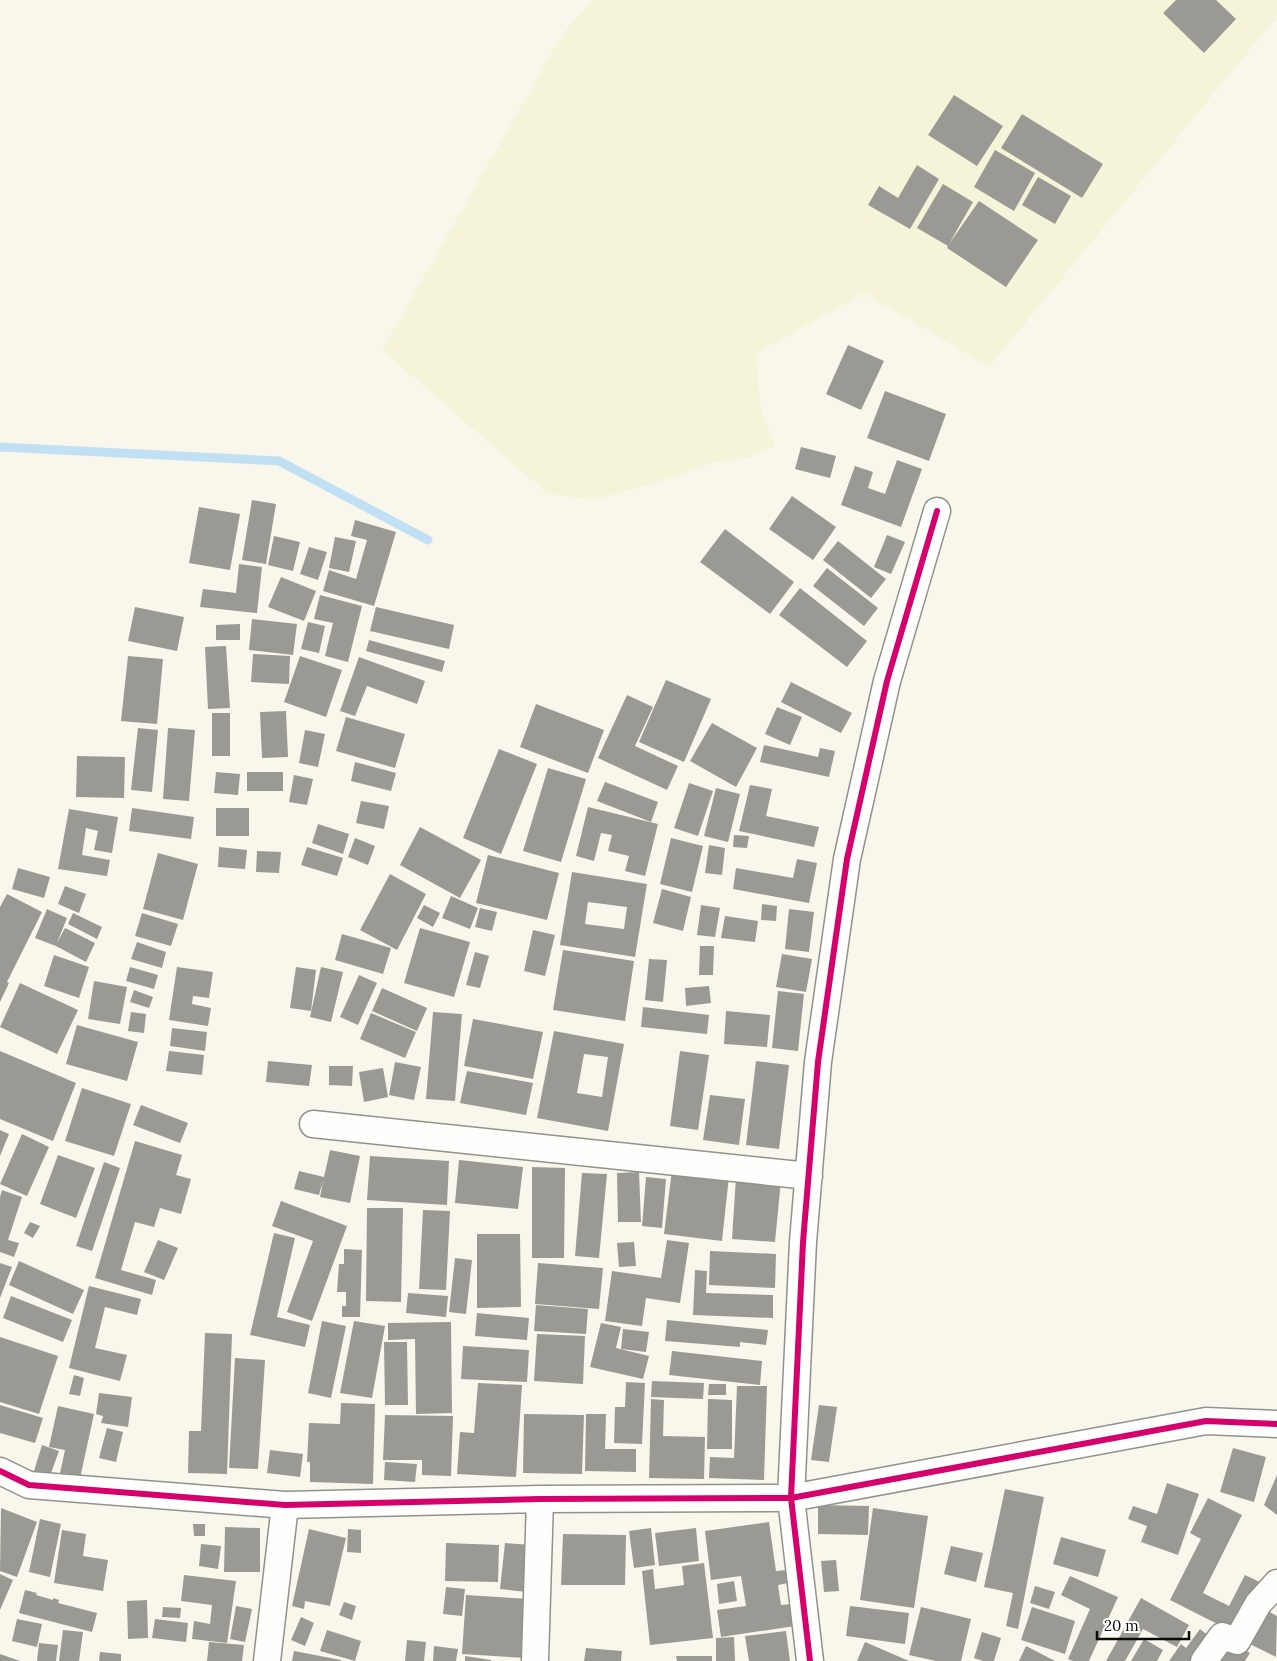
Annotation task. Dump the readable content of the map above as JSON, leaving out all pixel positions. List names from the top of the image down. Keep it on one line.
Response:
{"scale_bar":"20 m"}
